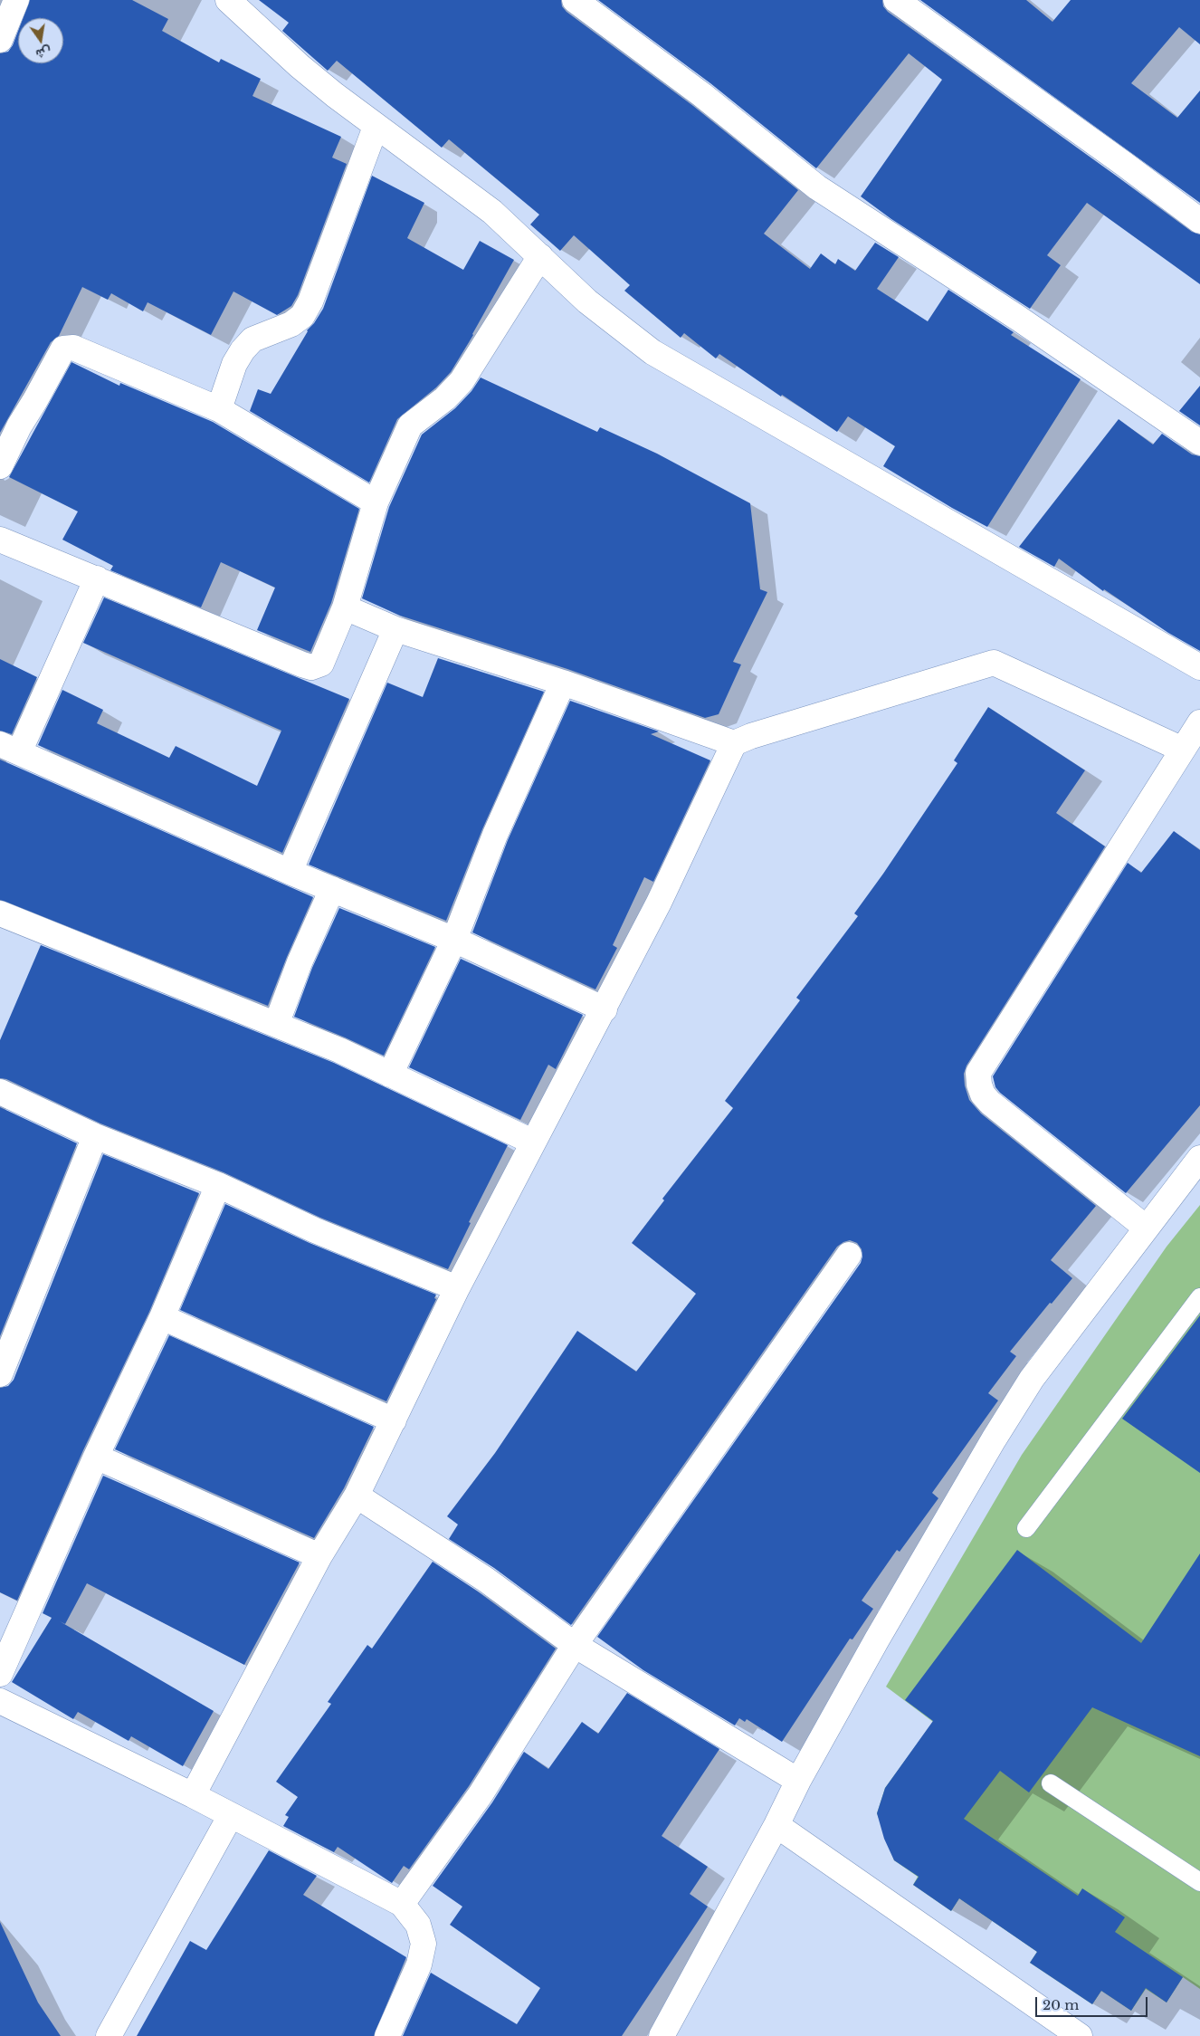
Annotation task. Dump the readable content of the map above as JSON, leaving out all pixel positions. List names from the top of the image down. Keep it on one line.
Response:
{"scale_bar":"20 m","north":"bottom"}
